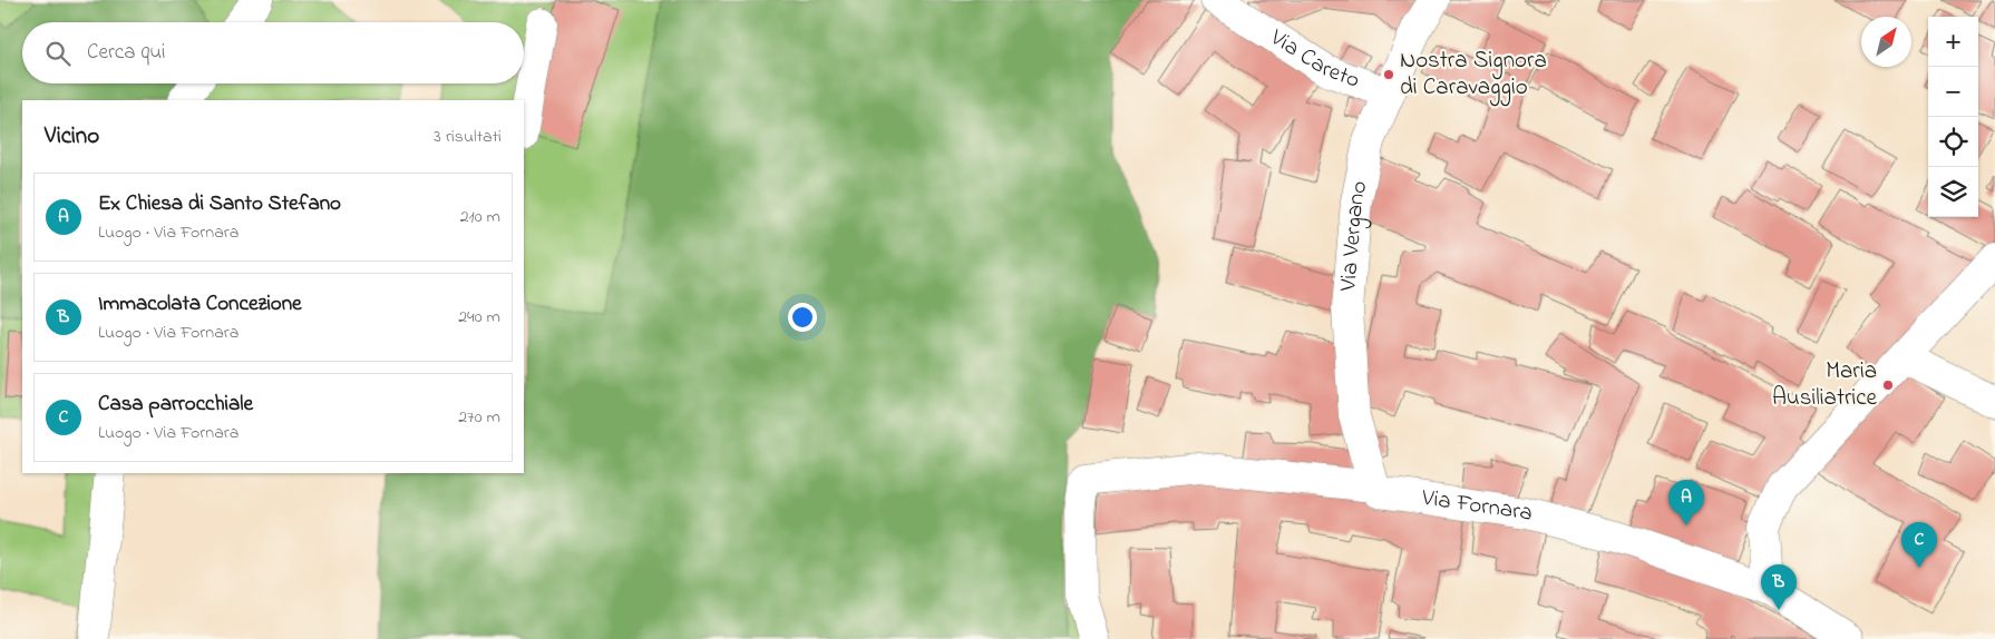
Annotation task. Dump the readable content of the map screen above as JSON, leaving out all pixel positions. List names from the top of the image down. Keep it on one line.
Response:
{"streets":{"street":["Via Careto","Via Vergano","Via Fornara"]},"crossings":[["Via Careto","Via Vergano"],["Via Vergano","Via Fornara"]],"places":["Nostra Signora di Caravaggio","Maria Ausiliatrice"],"north":"top right","page":{"map_buttons":["+","−"],"search":"Cerca qui","heading":["Vicino","3 risultati"],"list":[{"mark":"A","name":"Ex Chiesa di Santo Stefano","note":"Luogo · Via Fornara","value":"210 m"},{"mark":"B","name":"Immacolata Concezione","note":"Luogo · Via Fornara","value":"240 m"},{"mark":"C","name":"Casa parrocchiale","note":"Luogo · Via Fornara","value":"270 m"}],"pins":["A","C","B"]}}
